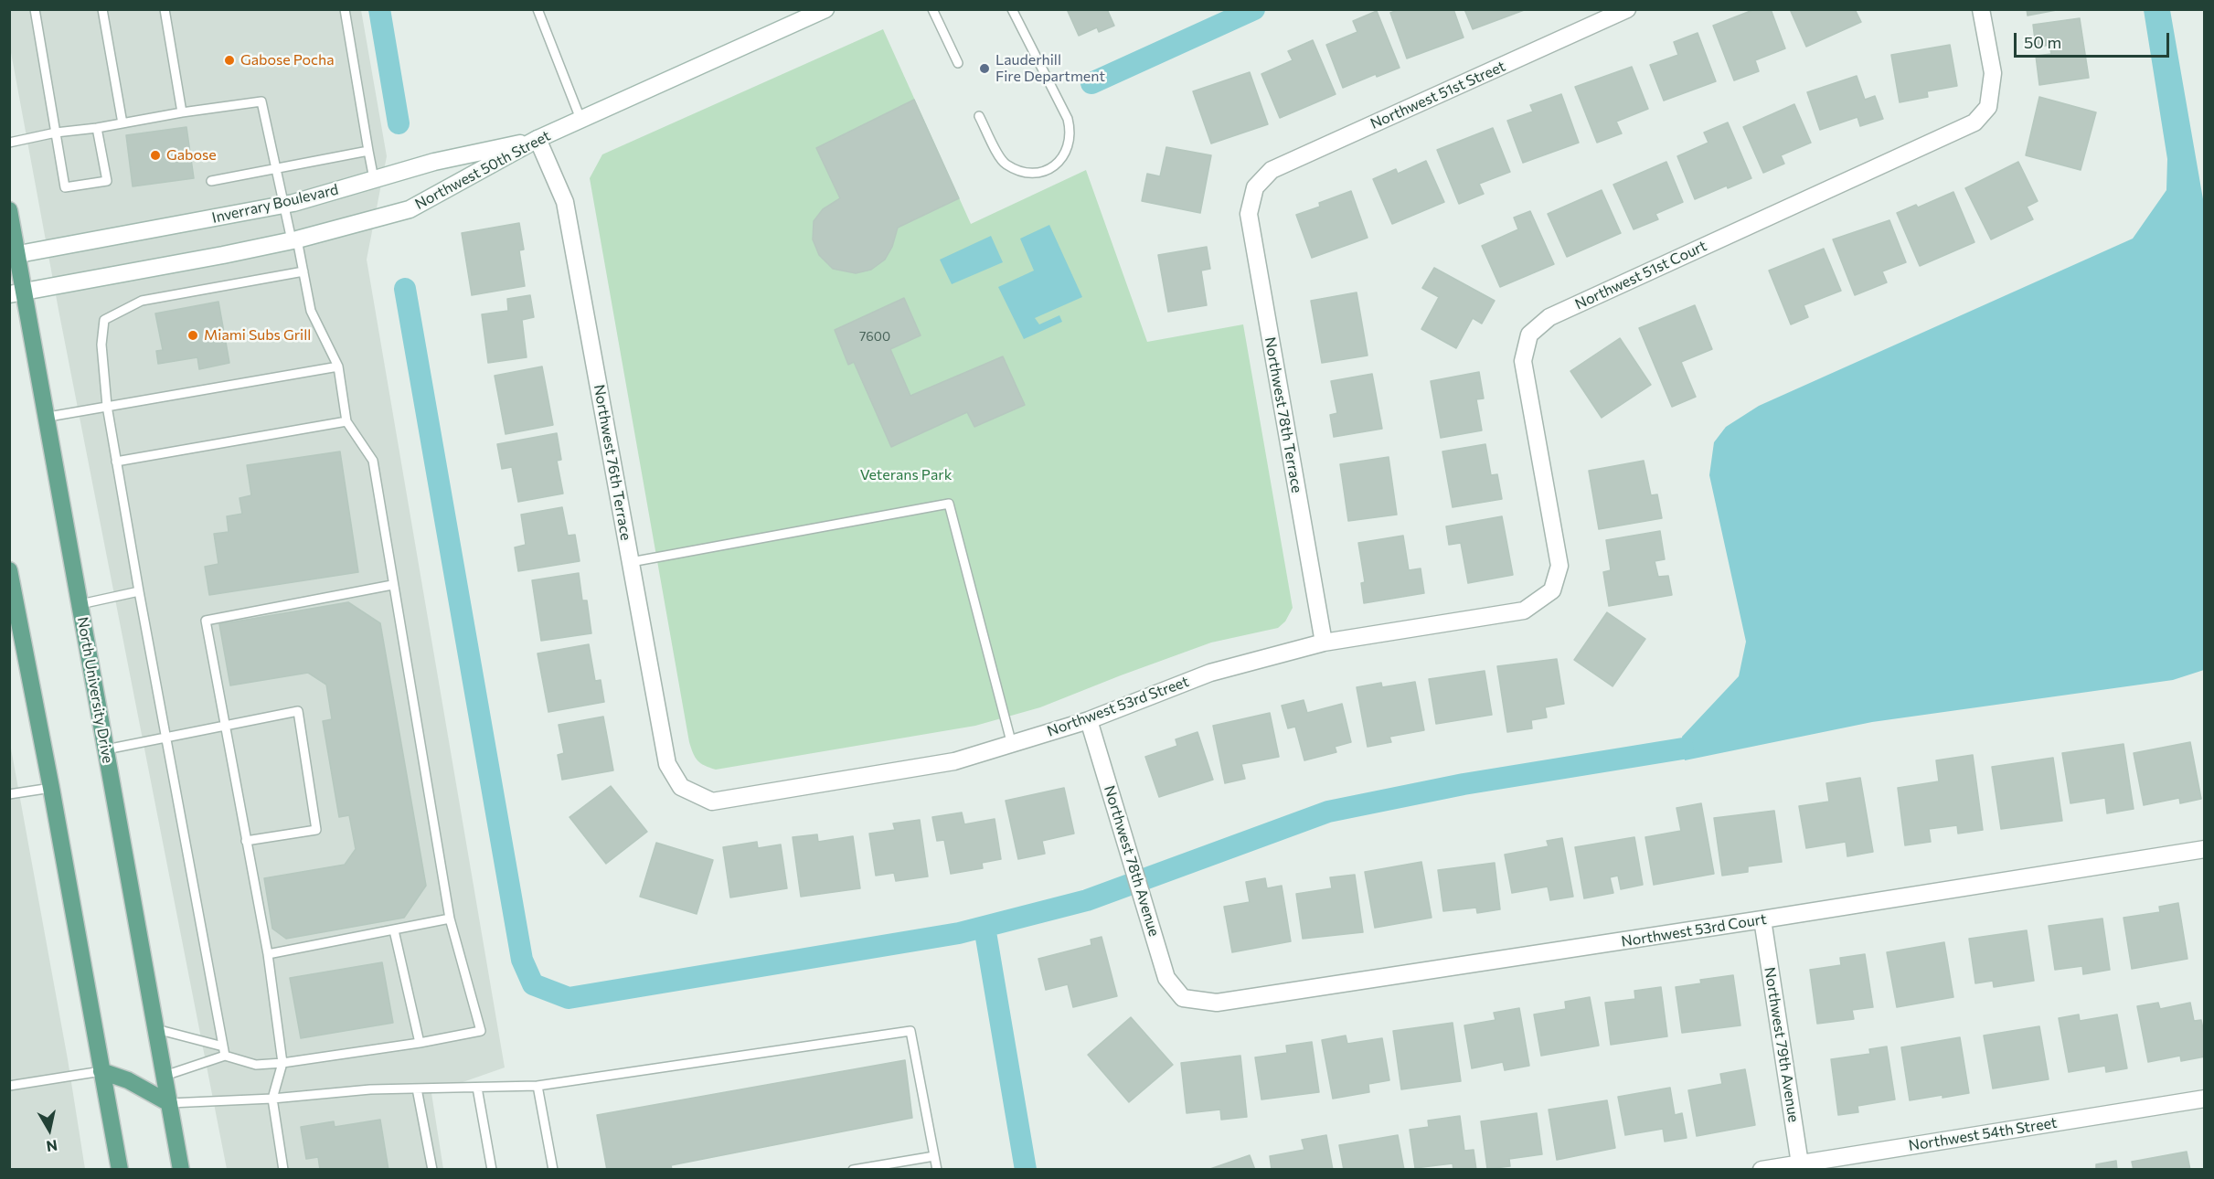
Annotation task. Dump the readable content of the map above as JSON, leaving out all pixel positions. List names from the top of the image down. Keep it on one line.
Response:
{"streets":{"main road":["North University Drive"],"street":["Northwest 51st Street","Northwest 50th Street","Inverrary Boulevard","Northwest 51st Court","Northwest 78th Terrace","Northwest 76th Terrace","Northwest 53rd Street","Northwest 78th Avenue","Northwest 53rd Court","Northwest 79th Avenue","Northwest 54th Street"]},"crossings":[["Northwest 51st Street","Northwest 78th Terrace"],["Northwest 50th Street","Inverrary Boulevard"],["Northwest 50th Street","Northwest 76th Terrace"],["Northwest 50th Street","North University Drive"],["Inverrary Boulevard","Northwest 76th Terrace"],["Inverrary Boulevard","North University Drive"],["Northwest 51st Court","Northwest 53rd Street"],["Northwest 78th Terrace","Northwest 53rd Street"],["Northwest 76th Terrace","Northwest 53rd Street"],["Northwest 53rd Street","Northwest 78th Avenue"],["Northwest 78th Avenue","Northwest 53rd Court"],["Northwest 53rd Court","Northwest 79th Avenue"],["Northwest 79th Avenue","Northwest 54th Street"]],"parks":["Veterans Park"],"places":["Gabose Pocha","Lauderhill Fire Department","Gabose","Miami Subs Grill"],"house_numbers":["7600"],"scale_bar":"50 m","north":"bottom"}
